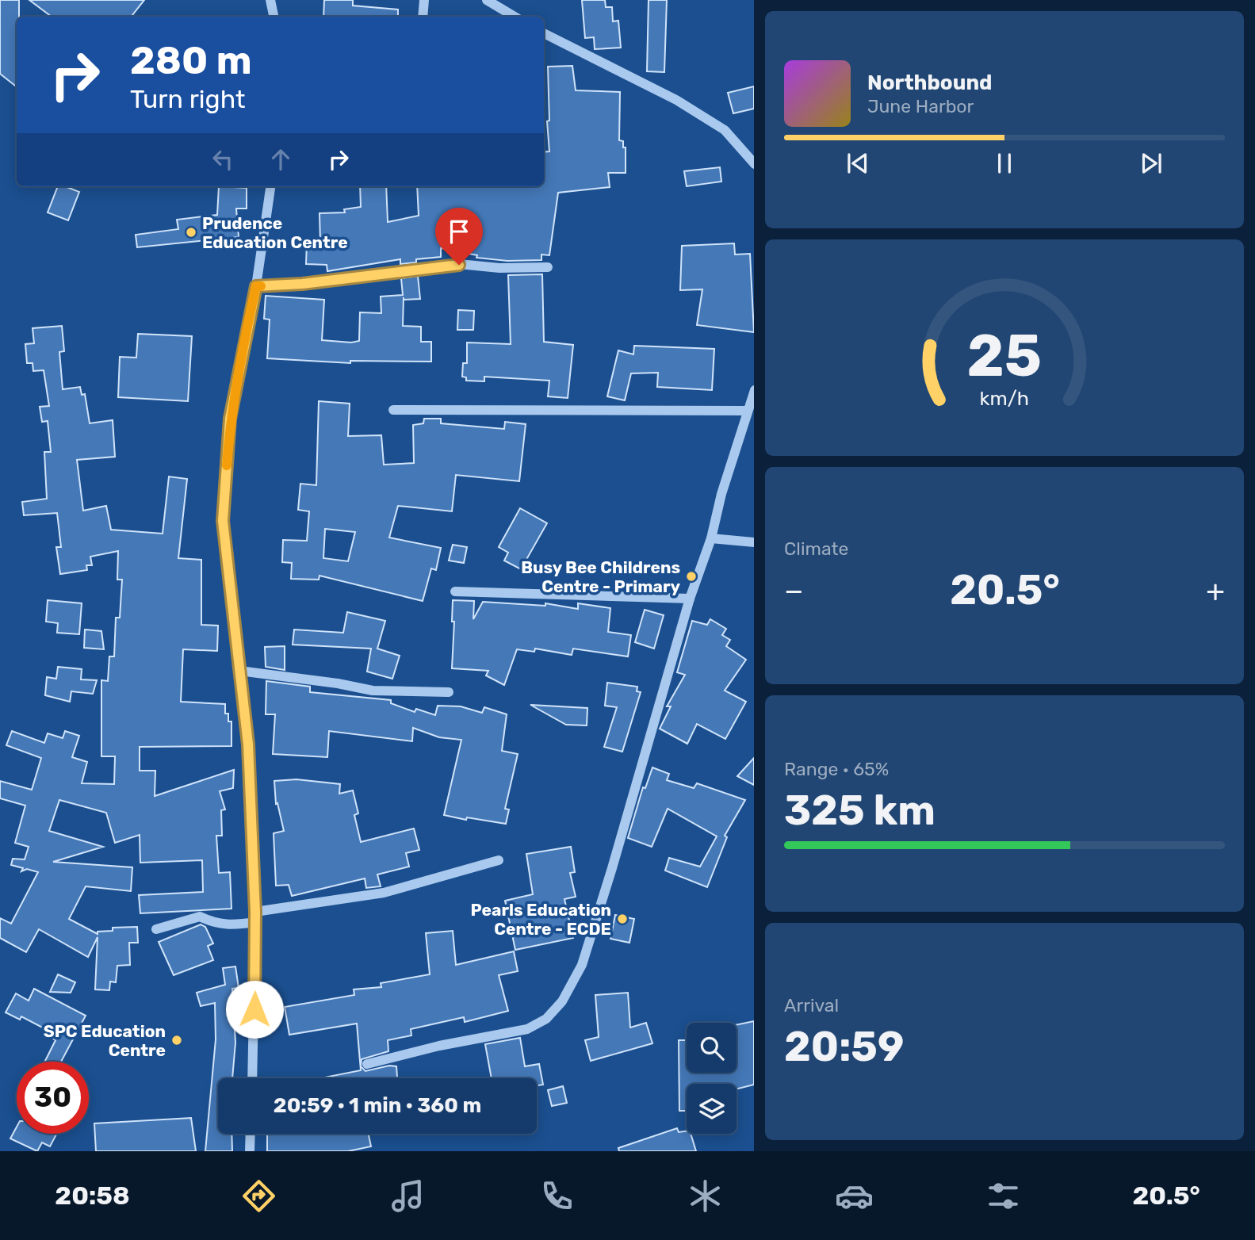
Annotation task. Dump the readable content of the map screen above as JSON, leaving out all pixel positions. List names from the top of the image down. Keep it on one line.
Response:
{"places":["Prudence Education Centre","Busy Bee Childrens Centre - Primary","Pearls Education Centre - ECDE","SPC Education Centre"],"page":{"turn":["280 m","Turn right"],"song":["Northbound","June Harbor"],"tile":["Climate",["Range · 65%","325 km"],["Arrival","20:59"]],"heat":["−","20.5°","+"],"limit":"30","trip":"20:59 · 1 min · 360 m","tabs":["20:58","20.5°"],"gauge":["25","km/h"]}}
